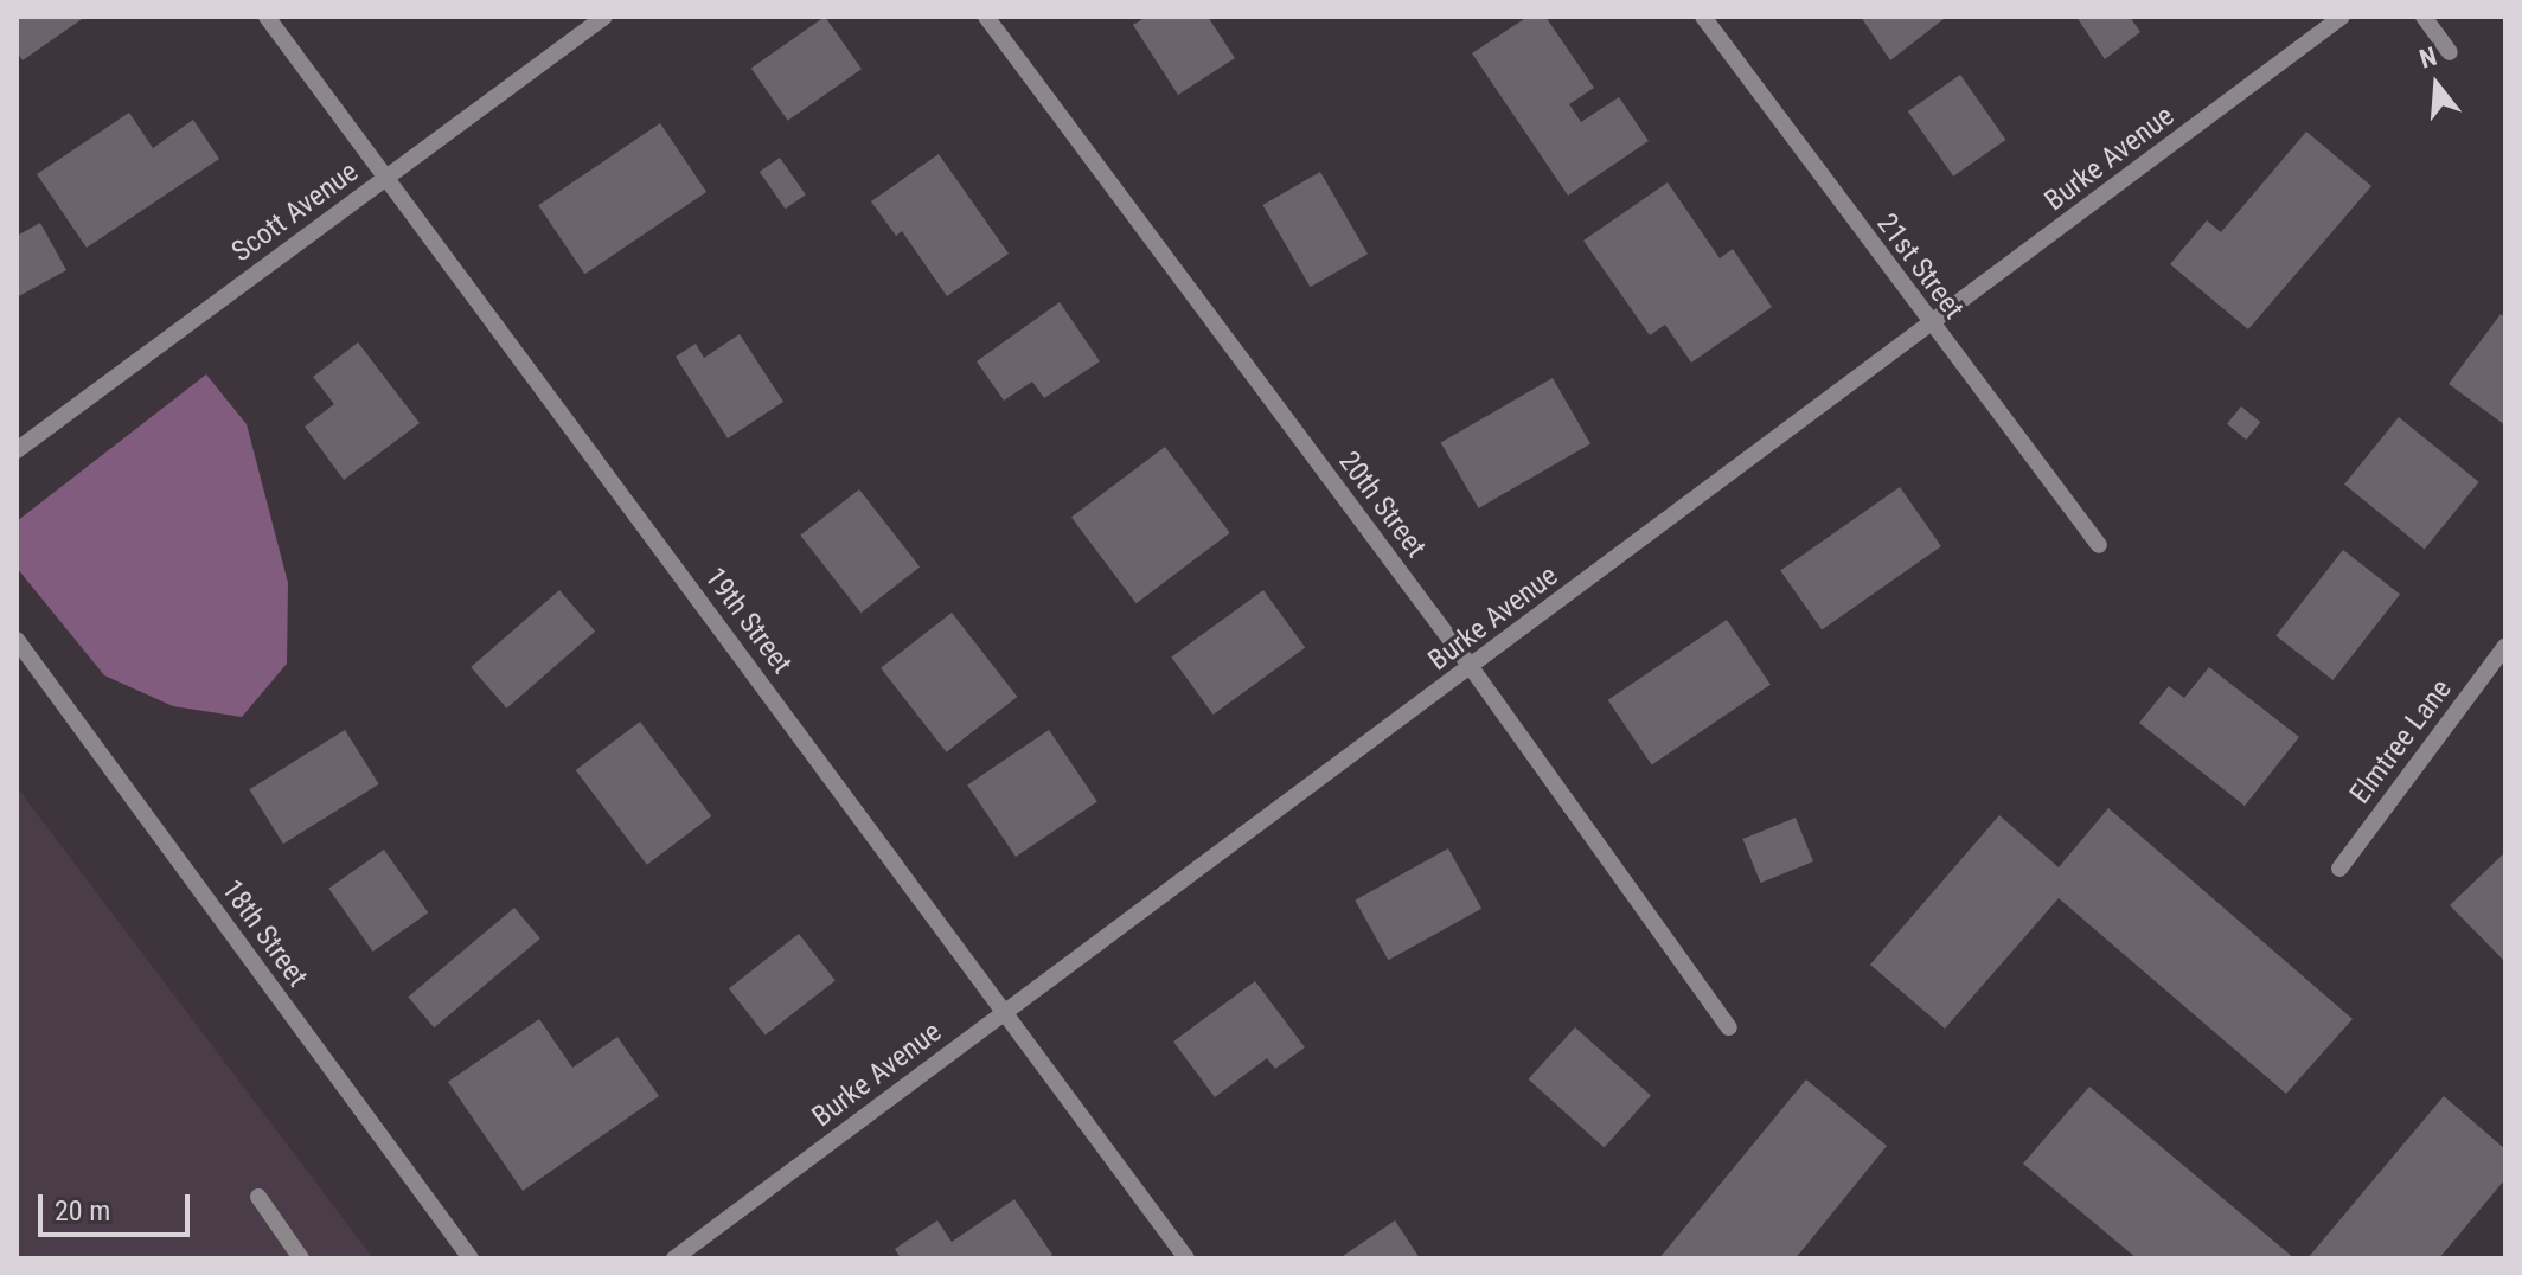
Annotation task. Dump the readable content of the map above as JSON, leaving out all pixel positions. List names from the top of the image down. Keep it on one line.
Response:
{"streets":{"street":["Burke Avenue","Scott Avenue","21st Street","20th Street","19th Street","Elmtree Lane","18th Street"]},"crossings":[["Burke Avenue","21st Street"],["Burke Avenue","20th Street"],["Burke Avenue","19th Street"],["Scott Avenue","19th Street"]],"scale_bar":"20 m","north":"top"}
